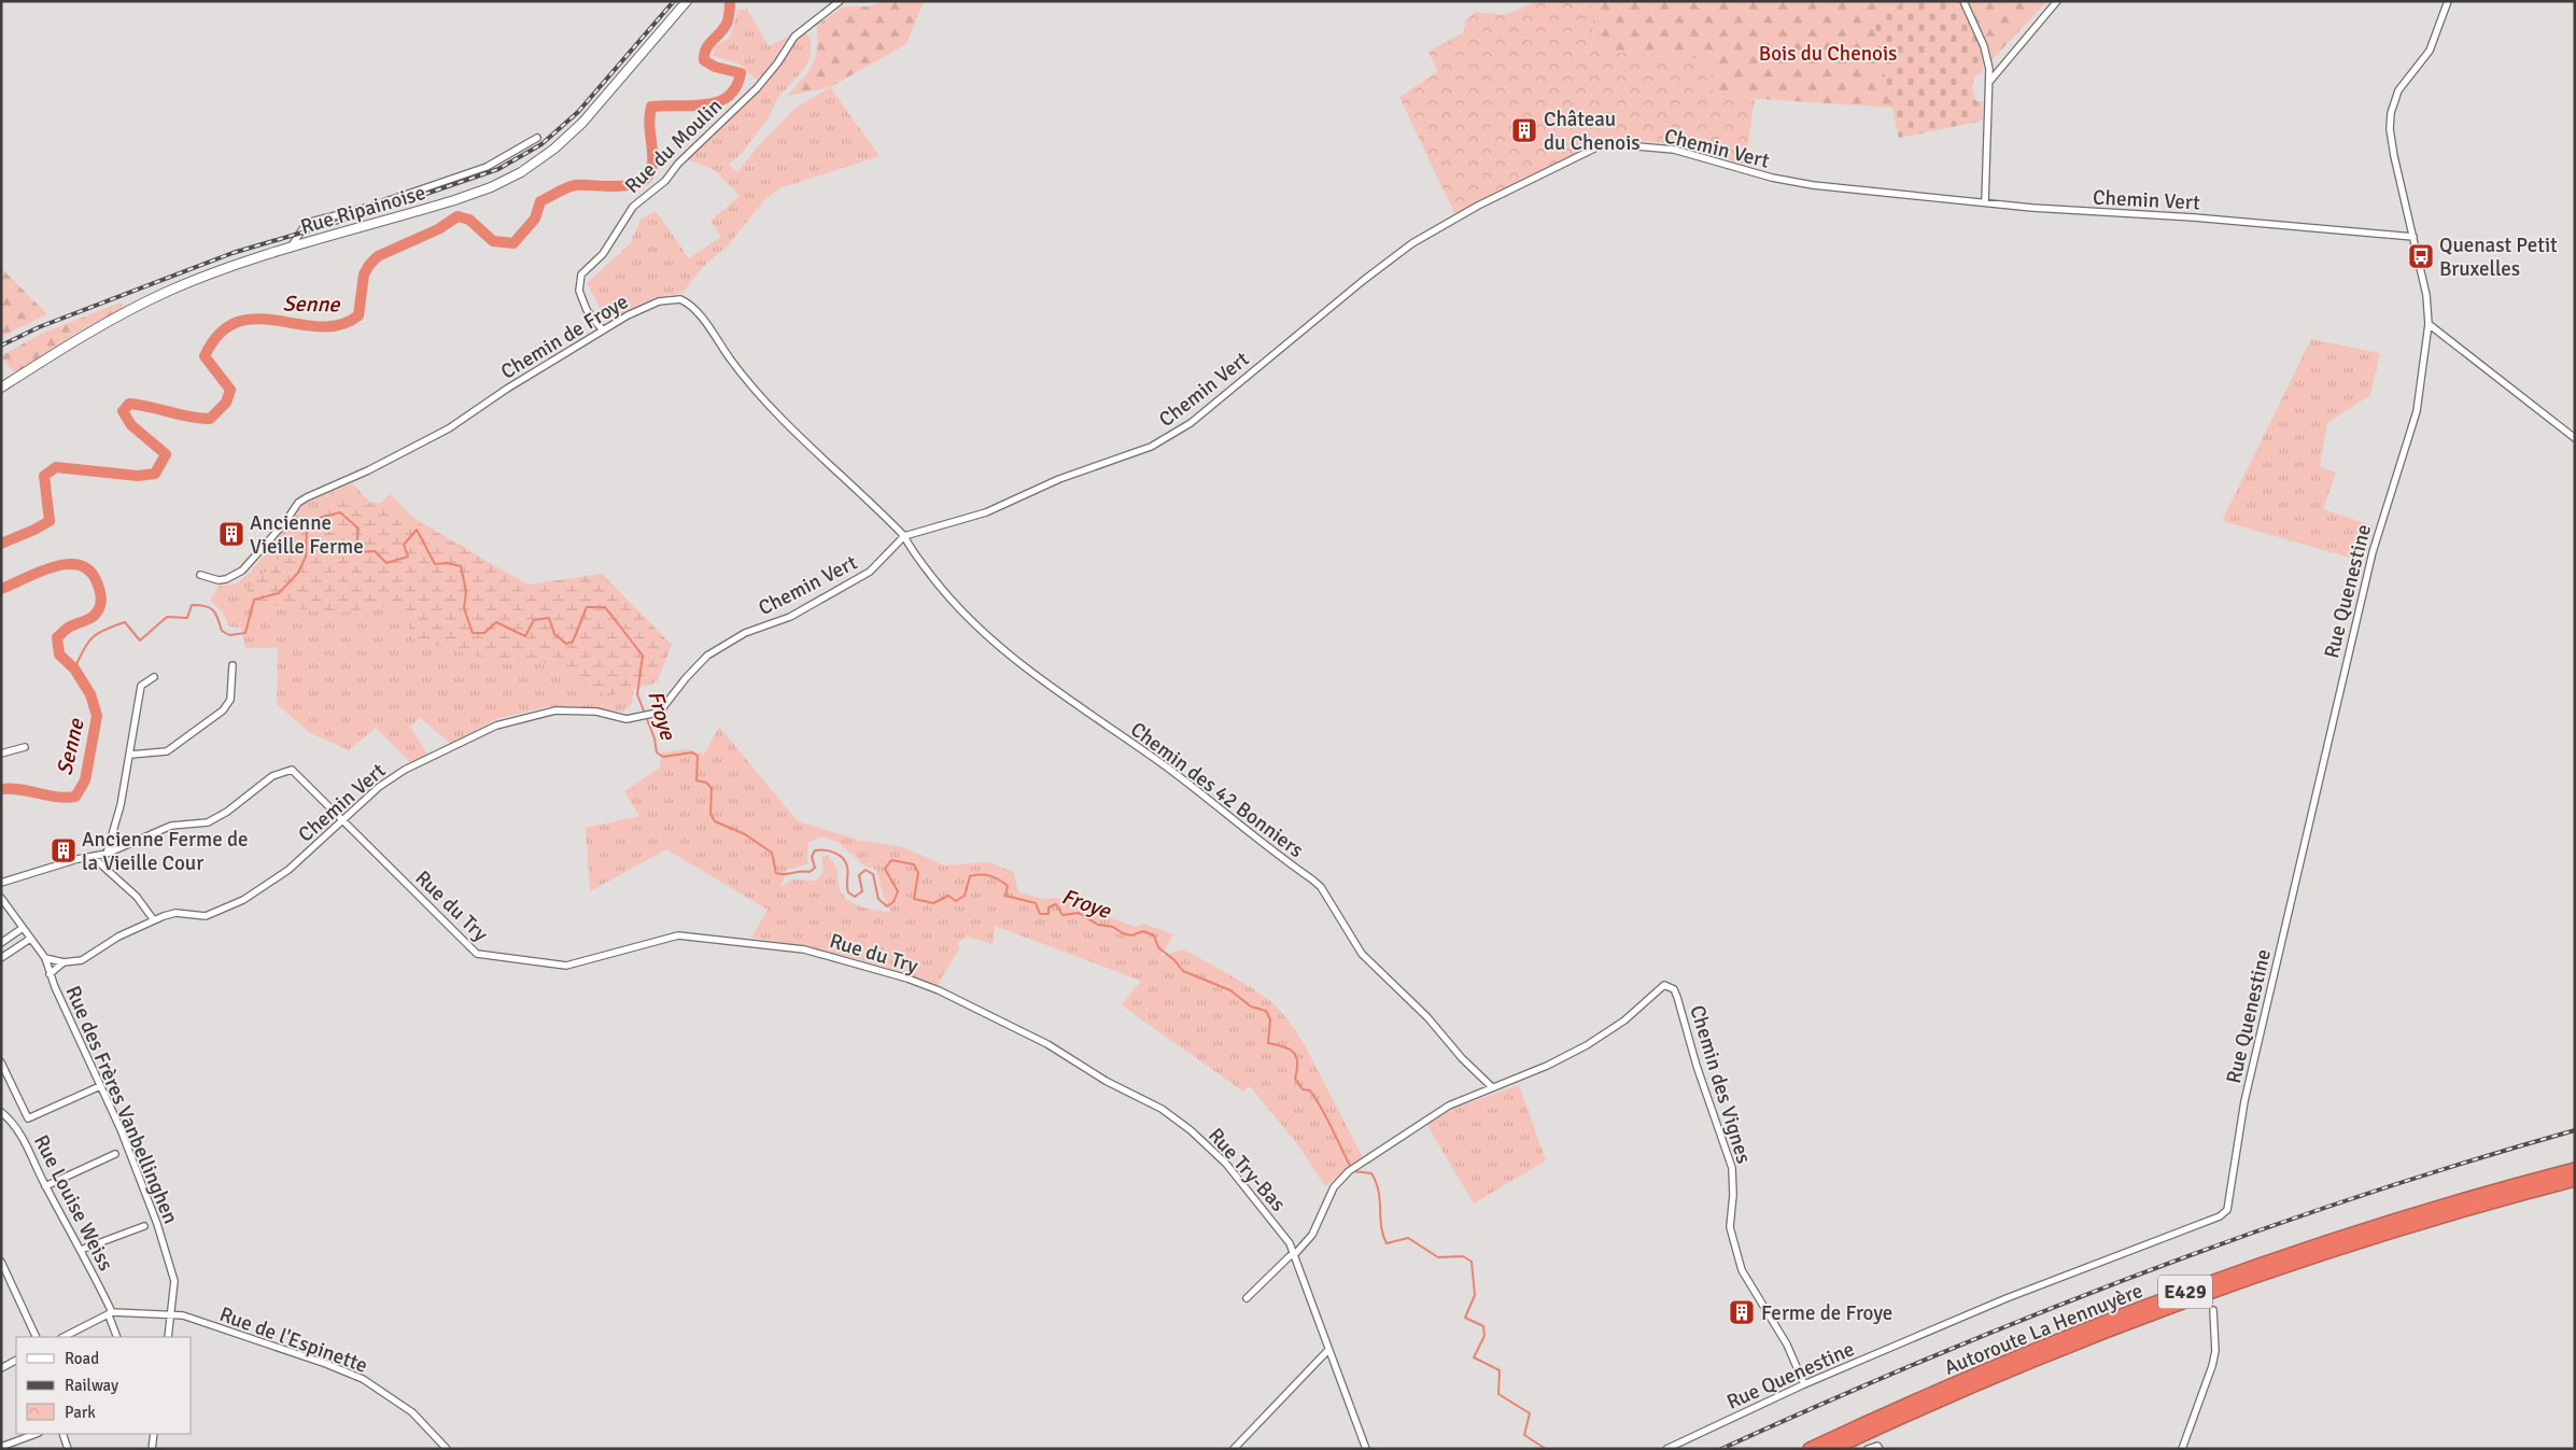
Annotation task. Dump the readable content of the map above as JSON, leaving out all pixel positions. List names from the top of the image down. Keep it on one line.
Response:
{"streets":{"highway":["E429","Autoroute La Hennuyère"],"street":["Rue du Moulin","Chemin Vert","Rue Ripainoise","Chemin de Froye","Rue Quenestine","Chemin des 42 Bonniers","Rue du Try","Chemin des Vignes","Rue des Frères Vanbellinghen","Rue Try-Bas","Rue Louise Weiss","Rue de l'Espinette"]},"crossings":[["Rue du Moulin","Chemin de Froye"],["Chemin Vert","Chemin de Froye"],["Chemin Vert","Rue Quenestine"],["Chemin Vert","Chemin des 42 Bonniers"],["Chemin Vert","Rue du Try"],["Chemin Vert","Rue des Frères Vanbellinghen"],["Chemin de Froye","Chemin des 42 Bonniers"],["Rue Quenestine","Chemin des Vignes"],["Chemin des 42 Bonniers","Chemin des Vignes"],["Rue du Try","Rue Try-Bas"],["Rue des Frères Vanbellinghen","Rue de l'Espinette"],["Rue Louise Weiss","Rue de l'Espinette"]],"water":["Senne","Froye"],"parks":["Bois du Chenois"],"places":{"building":["Château du Chenois","Ancienne Vieille Ferme","Ancienne Ferme de la Vieille Cour","Ferme de Froye"],"bus stop":["Quenast Petit Bruxelles"]},"legend":["Road","Railway","Park"]}
